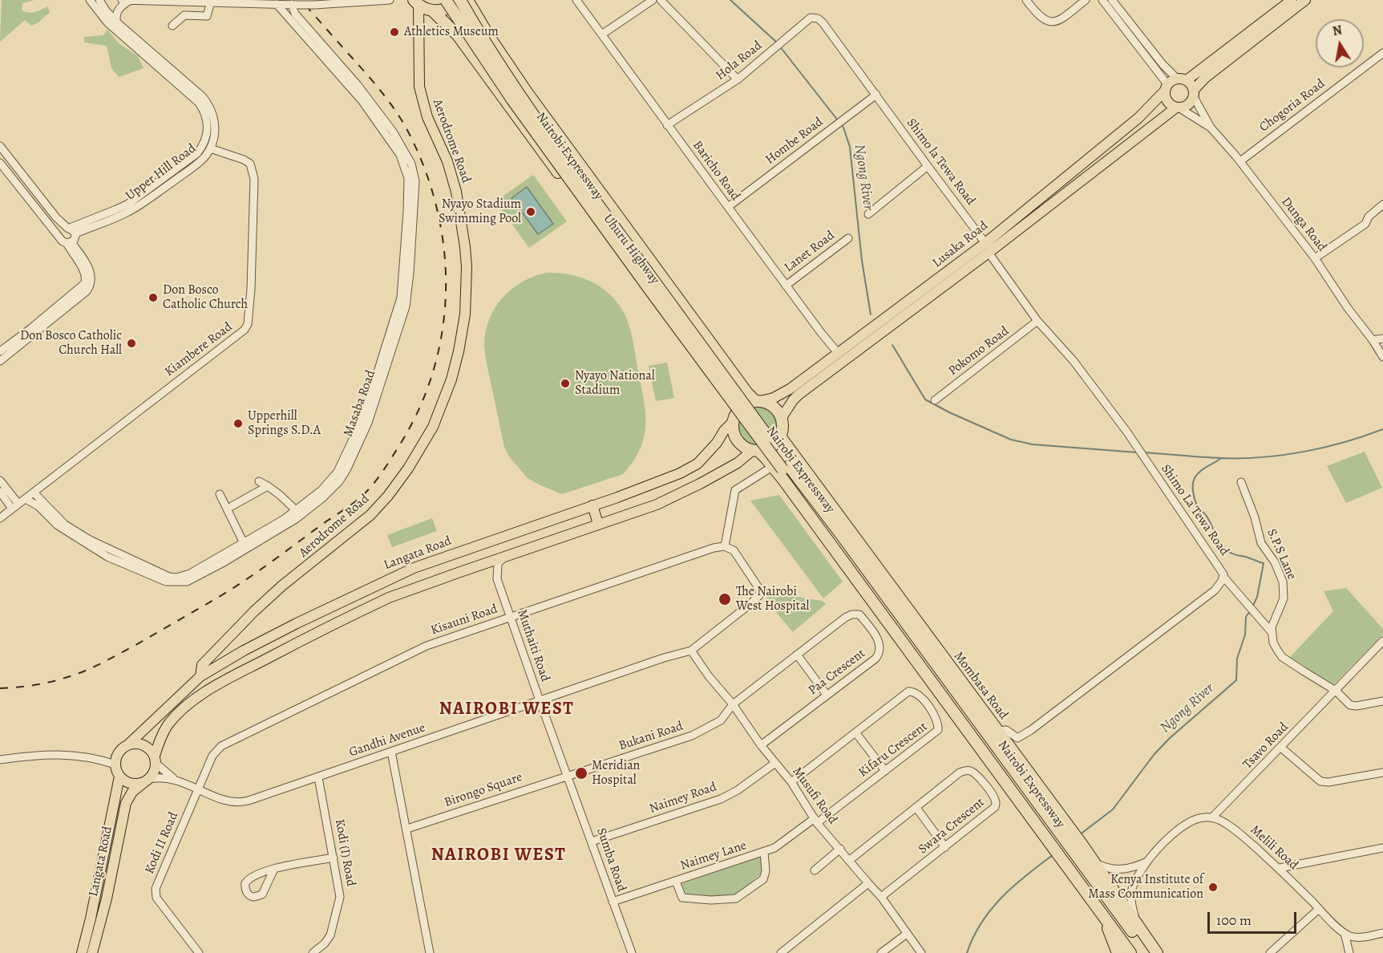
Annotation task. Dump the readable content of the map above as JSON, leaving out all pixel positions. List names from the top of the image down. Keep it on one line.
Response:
{"streets":{"highway":["Nairobi Expressway","Uhuru Highway","Mombasa Road"],"main road":["Aerodrome Road","Lusaka Road","Langata Road"],"street":["Hola Road","Chogoria Road","Hombe Road","Shimo la Tewa Road","Baricho Road","Upper Hill Road","Dunga Road","Lanet Road","Kiambere Road","Pokomo Road","Masaba Road","Shimo La Tewa Road","S.P.S Lane","Kisauni Road","Muthaiti Road","Paa Crescent","Bukani Road","Gandhi Avenue","Tsavo Road","Kifaru Crescent","Birongo Square","Musufi Road","Naimey Road","Swara Crescent","Kodi II Road","Melili Road","Kodi (I) Road","Naimey Lane","Sumba Road"]},"crossings":[["Hola Road","Shimo la Tewa Road"],["Hola Road","Baricho Road"],["Chogoria Road","Dunga Road"],["Aerodrome Road","Langata Road"],["Hombe Road","Shimo la Tewa Road"],["Hombe Road","Baricho Road"],["Shimo la Tewa Road","Lusaka Road"],["Baricho Road","Lusaka Road"],["Baricho Road","Lanet Road"],["Upper Hill Road","Kiambere Road"],["Dunga Road","Lusaka Road"],["Lusaka Road","Uhuru Highway"],["Lusaka Road","Shimo La Tewa Road"],["Lusaka Road","Langata Road"],["Lusaka Road","Mombasa Road"],["Uhuru Highway","Langata Road"],["Uhuru Highway","Mombasa Road"],["Kiambere Road","Masaba Road"],["Pokomo Road","Shimo La Tewa Road"],["Shimo La Tewa Road","Mombasa Road"],["Langata Road","Mombasa Road"],["Langata Road","Gandhi Avenue"],["Kisauni Road","Muthaiti Road"],["Kisauni Road","Gandhi Avenue"],["Kisauni Road","Kodi II Road"],["Muthaiti Road","Bukani Road"],["Muthaiti Road","Gandhi Avenue"],["Muthaiti Road","Birongo Square"],["Muthaiti Road","Sumba Road"],["Paa Crescent","Bukani Road"],["Paa Crescent","Musufi Road"],["Bukani Road","Birongo Square"],["Bukani Road","Musufi Road"],["Bukani Road","Sumba Road"],["Gandhi Avenue","Musufi Road"],["Gandhi Avenue","Kodi II Road"],["Gandhi Avenue","Kodi (I) Road"],["Tsavo Road","Melili Road"],["Kifaru Crescent","Musufi Road"],["Kifaru Crescent","Naimey Lane"],["Birongo Square","Sumba Road"],["Musufi Road","Naimey Road"],["Musufi Road","Swara Crescent"],["Musufi Road","Naimey Lane"],["Naimey Road","Sumba Road"],["Naimey Lane","Sumba Road"]],"districts":["NAIROBI WEST","NAIROBI WEST"],"water":["Ngong River"],"places":["Athletics Museum","Nyayo Stadium Swimming Pool","Don Bosco Catholic Church","Don Bosco Catholic Church Hall","Nyayo National Stadium","Upperhill Springs S.D.A","The Nairobi West Hospital","Meridian Hospital","Kenya Institute of Mass Communication"],"scale_bar":"100 m","north":"top"}
